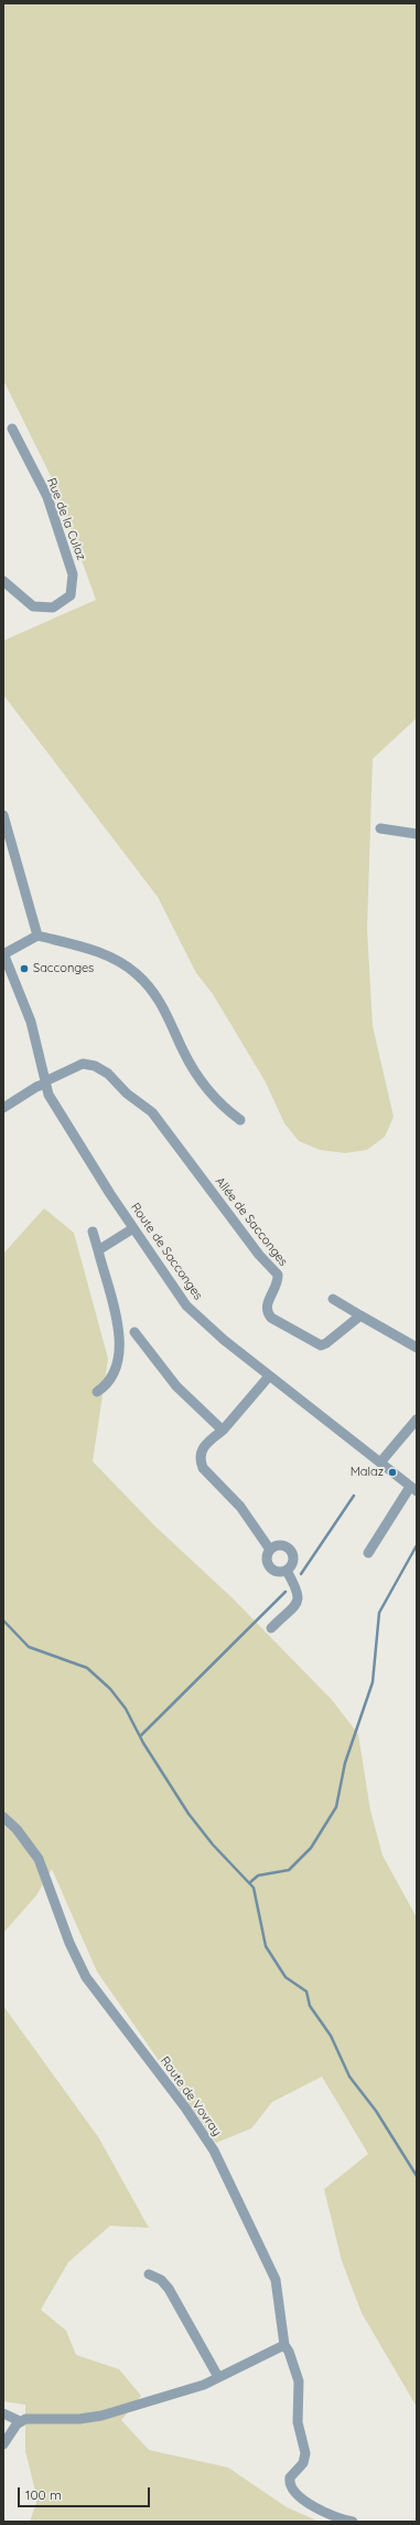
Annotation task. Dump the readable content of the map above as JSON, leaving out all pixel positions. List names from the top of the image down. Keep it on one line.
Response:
{"streets":{"street":["Rue de la Culaz","Allée de Sacconges","Route de Sacconges","Route de Vovray"]},"crossings":[["Allée de Sacconges","Route de Sacconges"]],"places":["Sacconges","Malaz"],"scale_bar":"100 m"}
